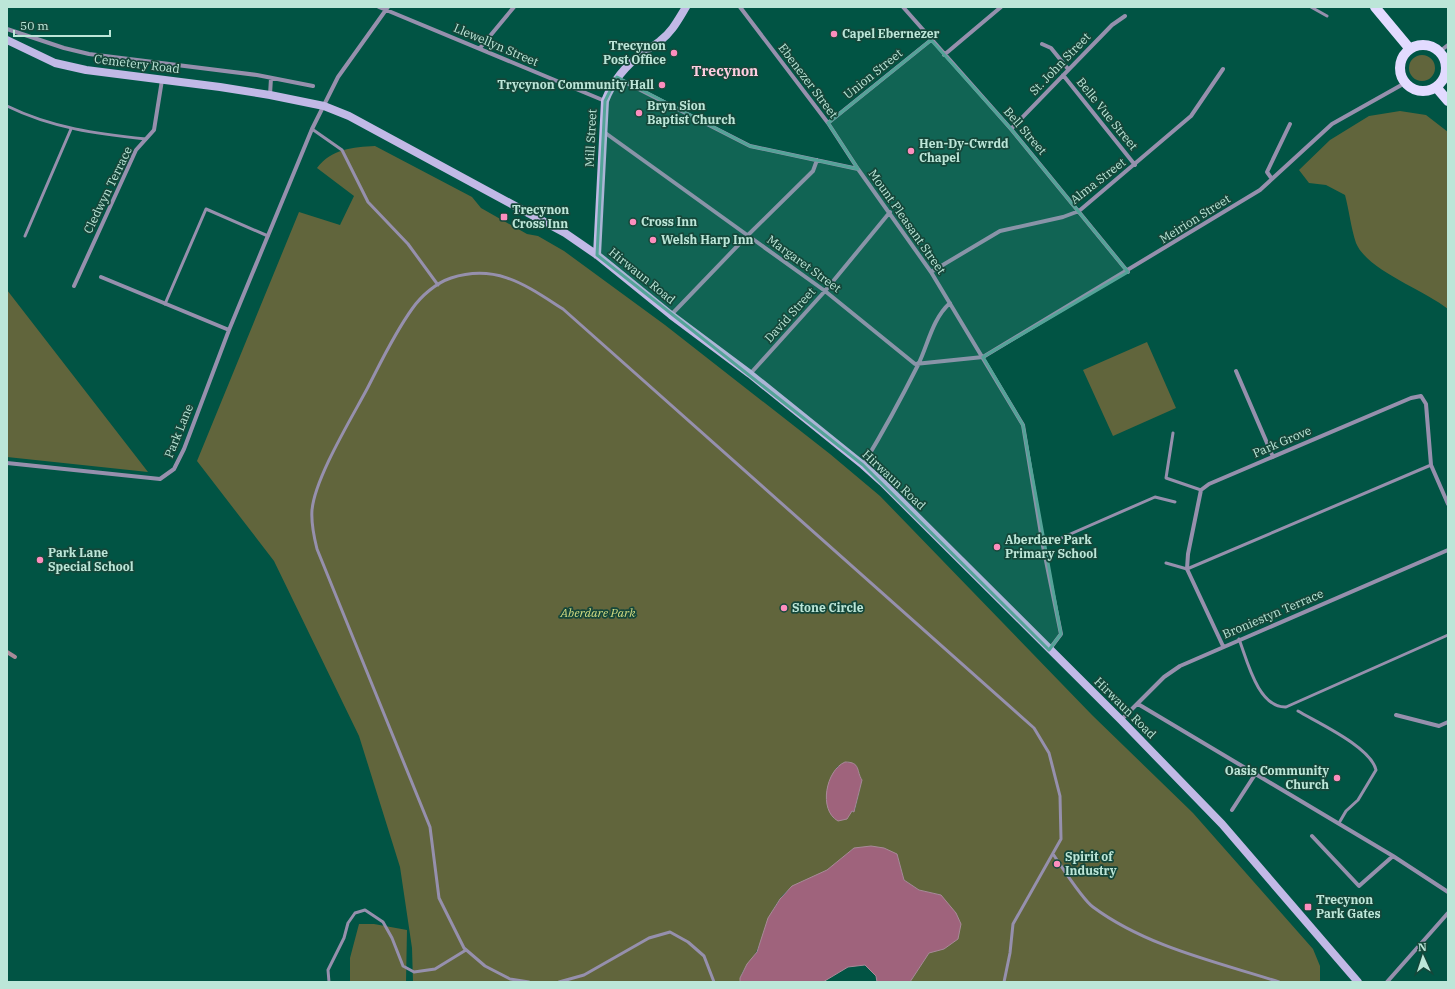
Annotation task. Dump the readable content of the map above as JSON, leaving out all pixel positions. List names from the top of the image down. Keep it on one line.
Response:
{"streets":{"main road":["Cemetery Road","Mill Street","Hirwaun Road"],"street":["Llewellyn Street","St. John Street","Union Street","Ebenezer Street","Belle Vue Street","Bell Street","Alma Street","Cledwyn Terrace","Meirion Street","Mount Pleasant Street","Margaret Street","David Street","Park Lane","Park Grove","Broniestyn Terrace"]},"crossings":[["Llewellyn Street","Mill Street"],["Llewellyn Street","Park Lane"],["Cemetery Road","Cledwyn Terrace"],["Cemetery Road","Hirwaun Road"],["Cemetery Road","Park Lane"],["St. John Street","Belle Vue Street"],["St. John Street","Bell Street"],["Union Street","Ebenezer Street"],["Union Street","Bell Street"],["Ebenezer Street","Mount Pleasant Street"],["Belle Vue Street","Alma Street"],["Bell Street","Alma Street"],["Bell Street","Meirion Street"],["Mill Street","Mount Pleasant Street"],["Mill Street","Margaret Street"],["Mill Street","Hirwaun Road"],["Alma Street","Mount Pleasant Street"],["Meirion Street","Mount Pleasant Street"],["Mount Pleasant Street","Hirwaun Road"],["Mount Pleasant Street","David Street"],["Margaret Street","David Street"],["Hirwaun Road","David Street"],["Hirwaun Road","Park Lane"],["Hirwaun Road","Broniestyn Terrace"]],"districts":["Trecynon"],"parks":["Aberdare Park"],"places":{"other":["Capel Ebernezer","Trecynon Post Office","Trycynon Community Hall","Bryn Sion Baptist Church","Hen-Dy-Cwrdd Chapel","Cross Inn","Welsh Harp Inn","Aberdare Park Primary School","Park Lane Special School","Stone Circle","Oasis Community Church","Spirit of Industry"],"transit":["Trecynon Cross Inn","Trecynon Park Gates"]},"scale_bar":"50 m","north":"top"}
